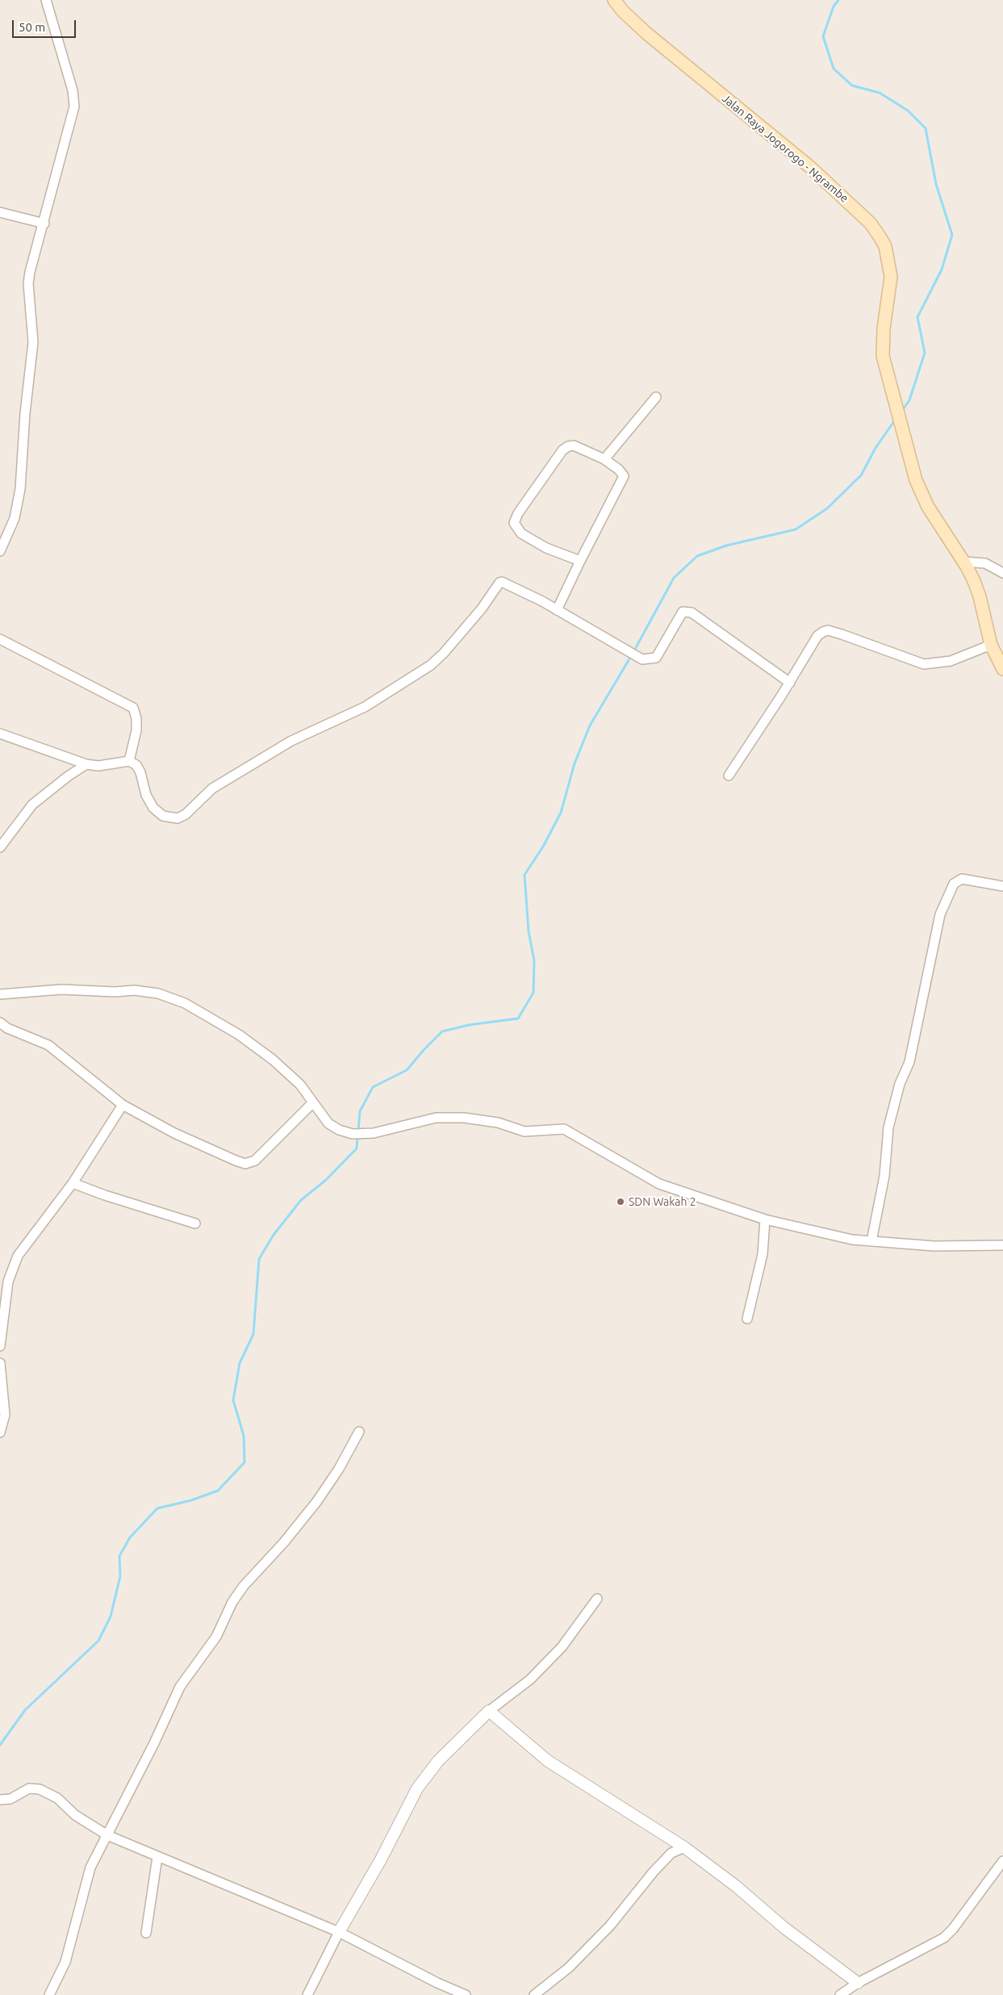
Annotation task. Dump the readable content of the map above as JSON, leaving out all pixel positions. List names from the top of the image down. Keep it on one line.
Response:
{"streets":{"main road":["Jalan Raya Jogorogo - Ngrambe"]},"places":["SDN Wakah 2"],"scale_bar":"50 m"}
